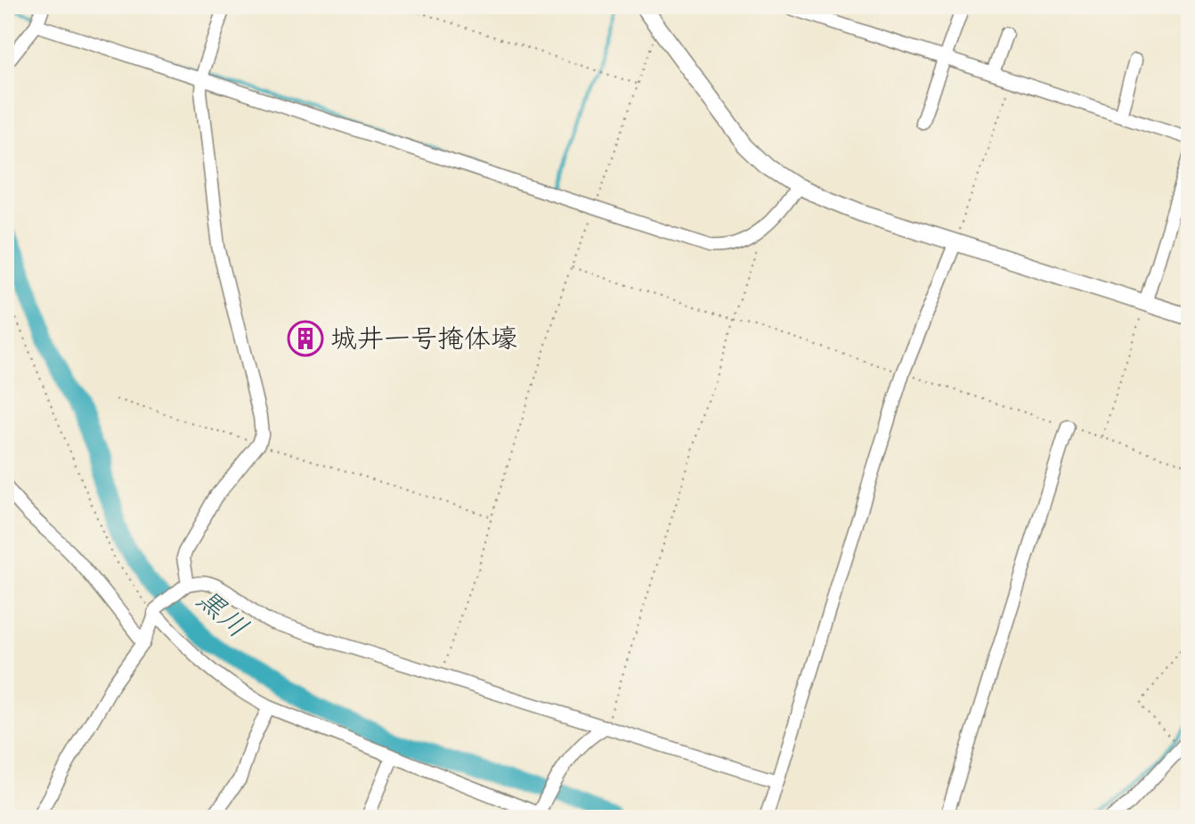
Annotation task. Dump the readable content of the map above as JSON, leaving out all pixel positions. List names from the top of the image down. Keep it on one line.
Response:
{"water":["黒川"],"places":{"building":["城井一号掩体壕"]}}
